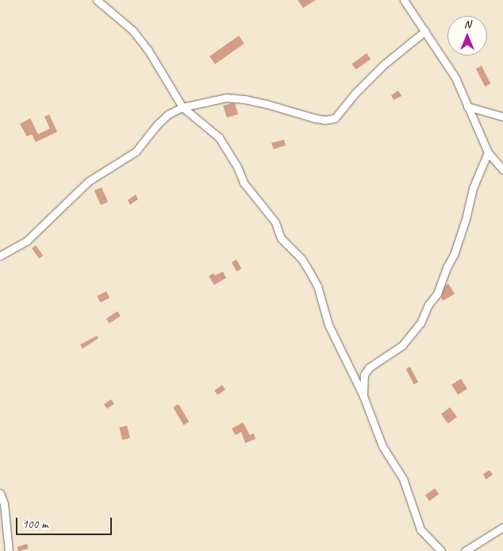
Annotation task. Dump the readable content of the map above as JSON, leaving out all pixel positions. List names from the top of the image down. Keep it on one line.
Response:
{"scale_bar":"100 m","north":"top"}
